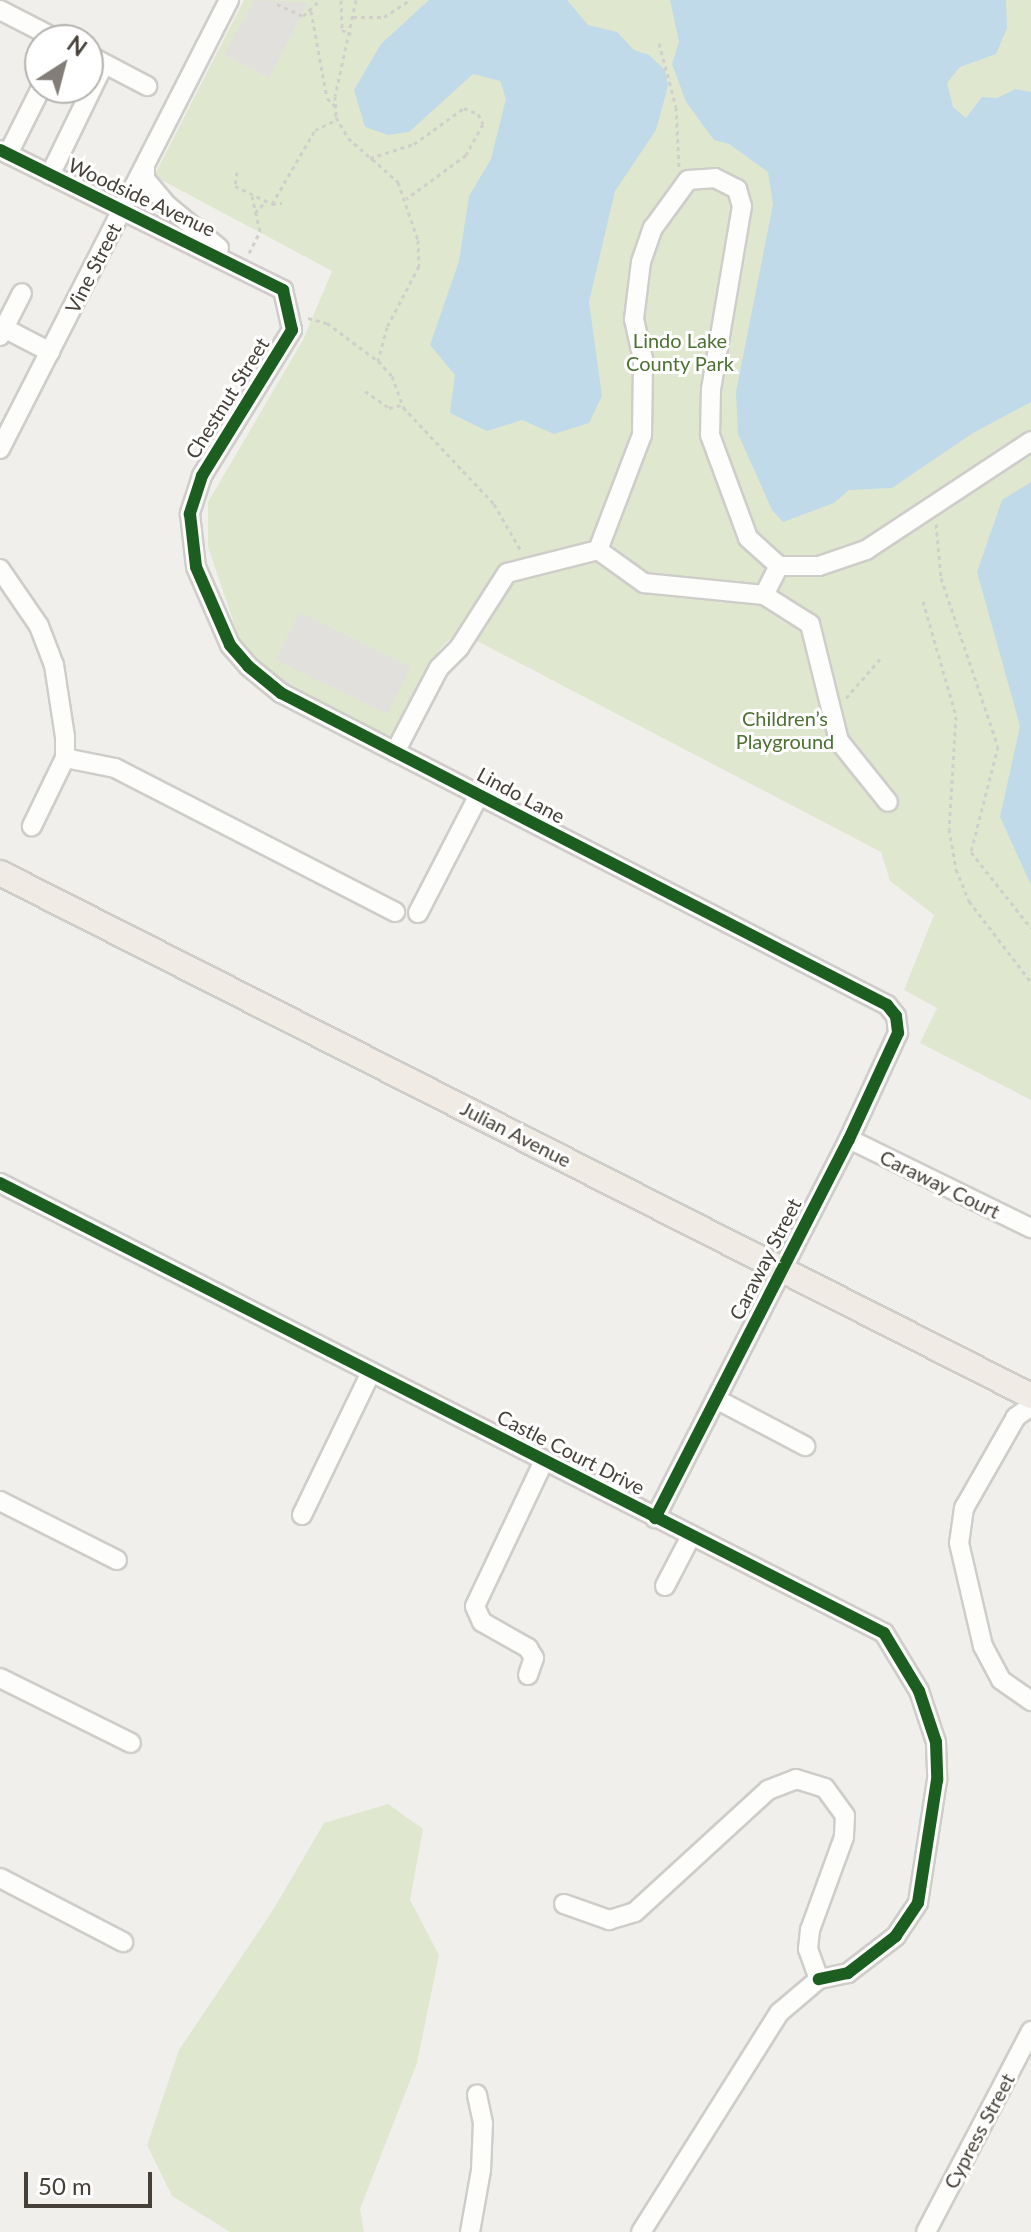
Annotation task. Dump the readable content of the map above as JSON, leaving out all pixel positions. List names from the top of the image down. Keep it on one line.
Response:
{"streets":{"main road":["Julian Avenue"],"street":["Woodside Avenue","Vine Street","Chestnut Street","Lindo Lane","Caraway Court","Caraway Street","Castle Court Drive","Cypress Street"]},"crossings":[["Woodside Avenue","Vine Street"],["Woodside Avenue","Chestnut Street"],["Chestnut Street","Lindo Lane"],["Lindo Lane","Caraway Street"],["Julian Avenue","Caraway Street"],["Caraway Court","Caraway Street"],["Caraway Street","Castle Court Drive"]],"parks":["Lindo Lake County Park","Children’s Playground"],"scale_bar":"50 m","north":"top right"}
